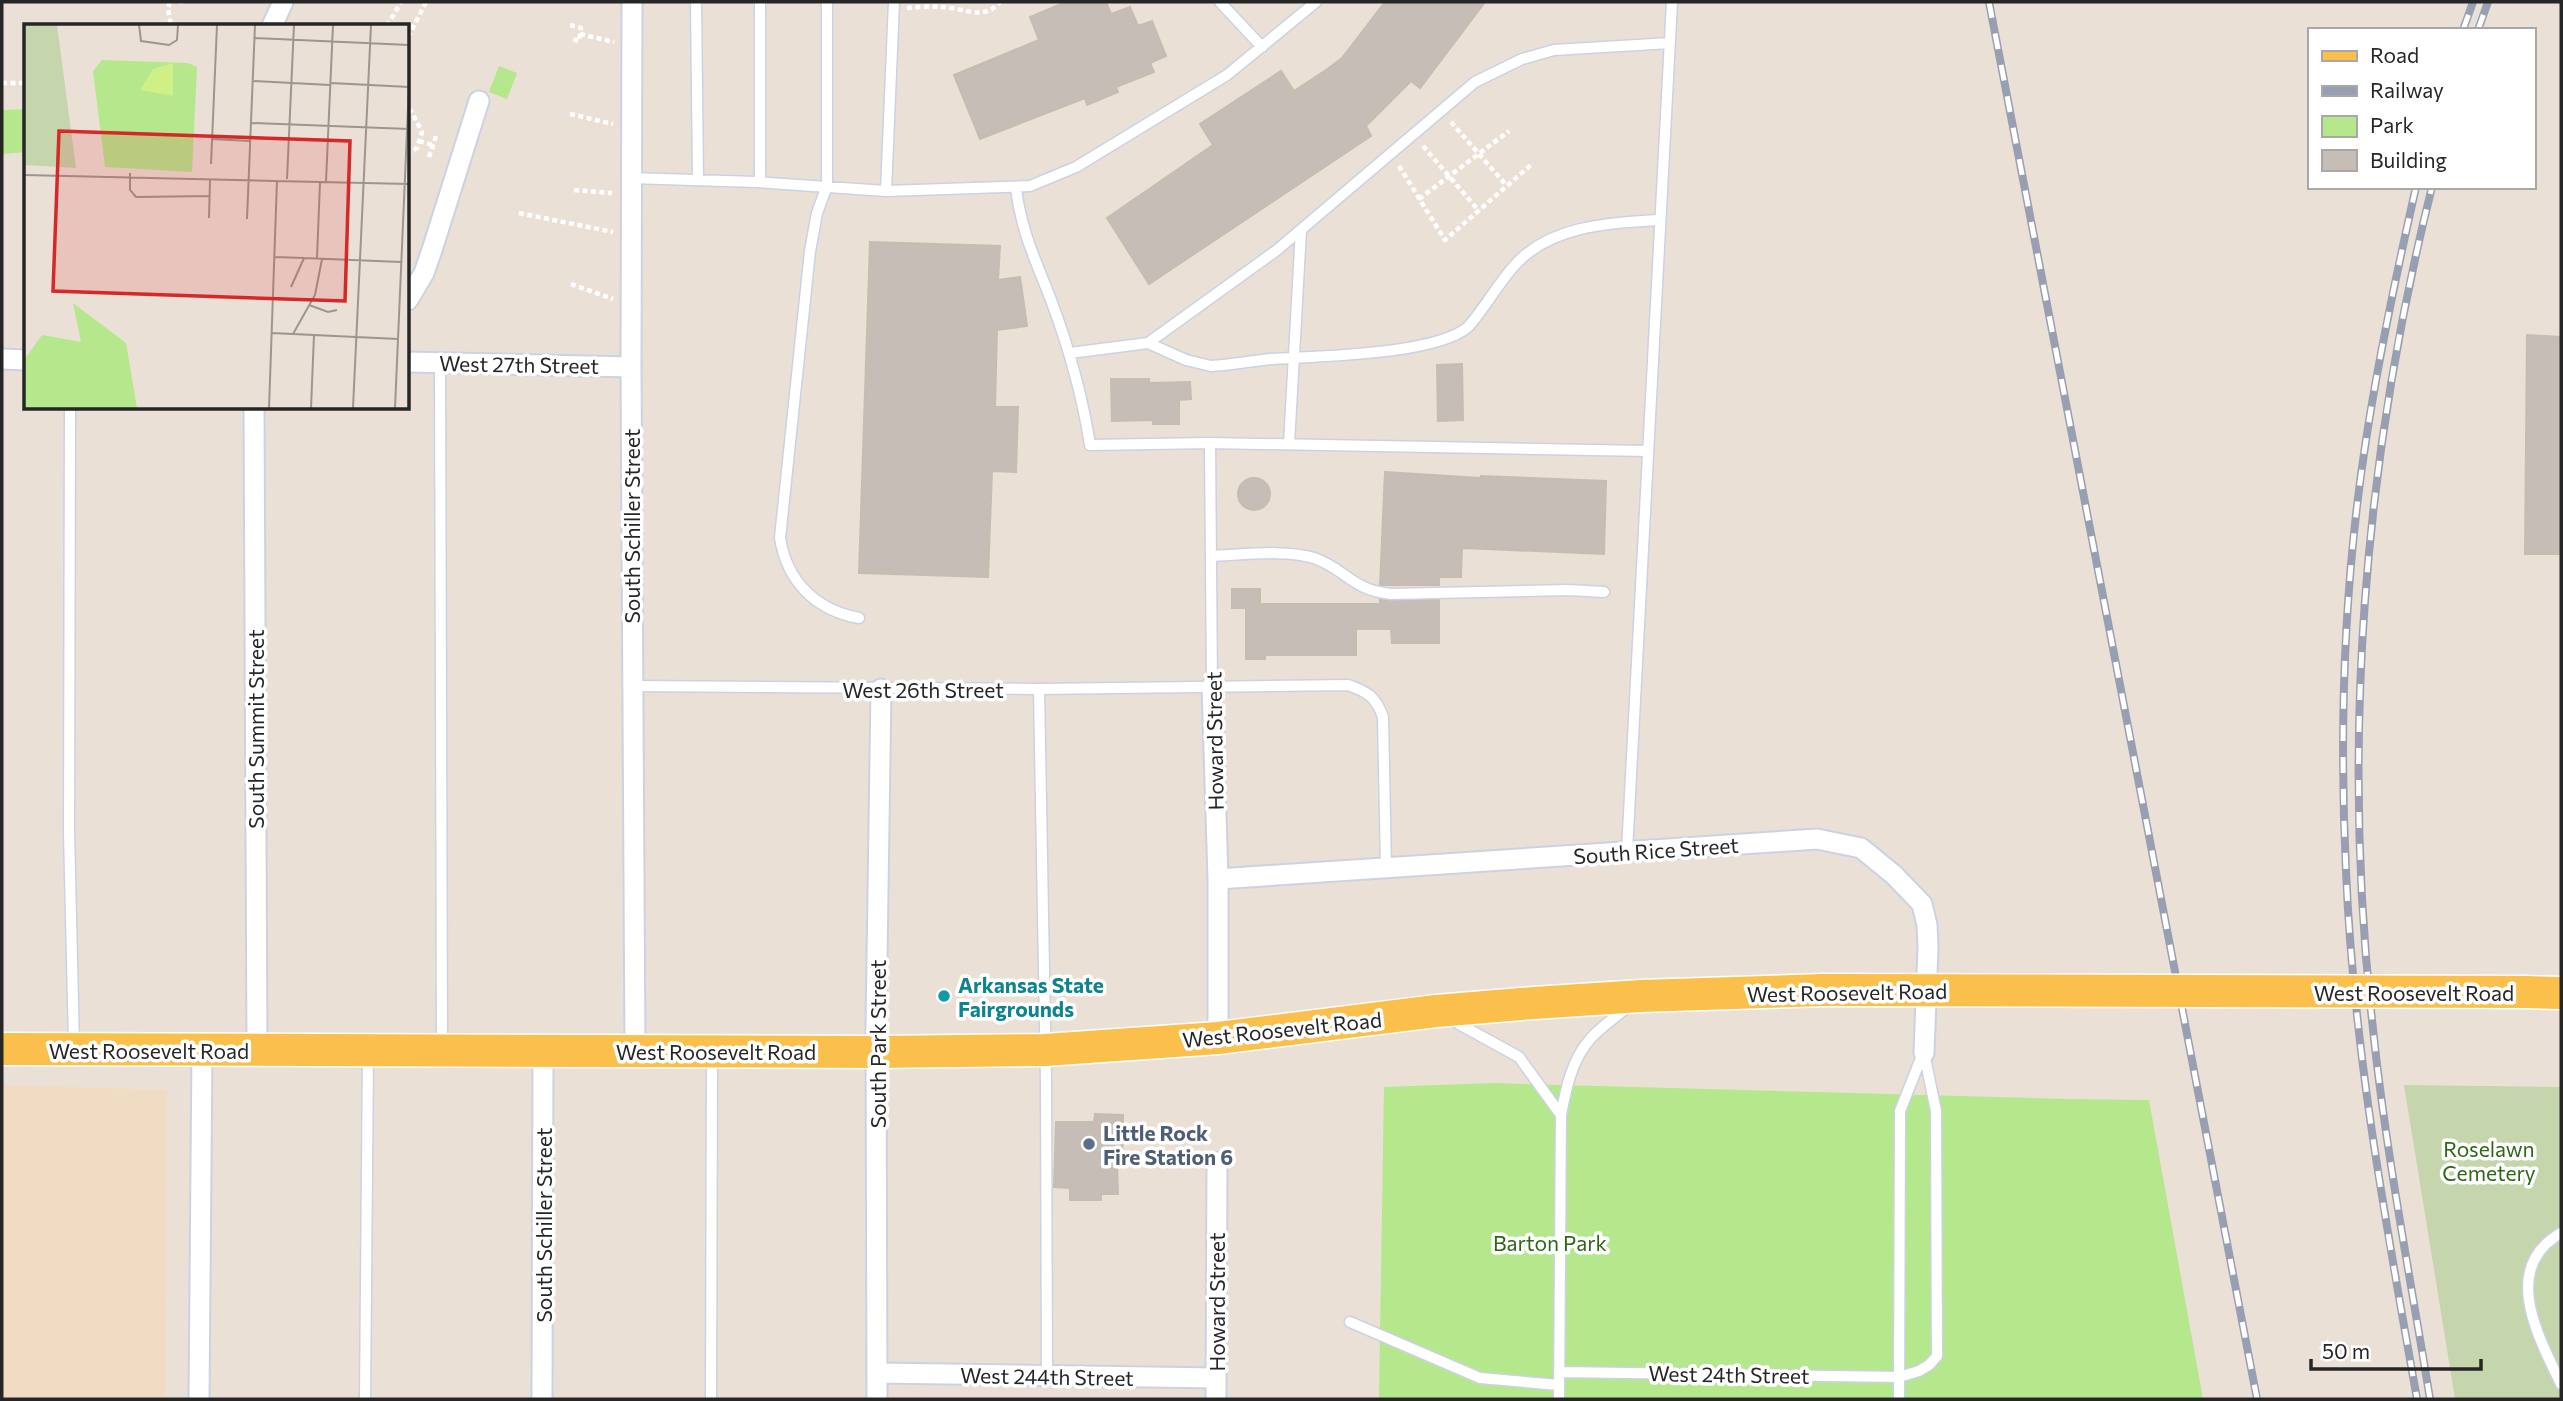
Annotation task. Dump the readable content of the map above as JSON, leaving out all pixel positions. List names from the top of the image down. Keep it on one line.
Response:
{"streets":{"main road":["West Roosevelt Road"],"street":["West 27th Street","South Schiller Street","South Summit Street","Howard Street","South Rice Street","South Park Street","West 244th Street"],"lane":["West 26th Street","West 24th Street"]},"crossings":[["West 27th Street","South Schiller Street"],["South Schiller Street","West 26th Street"],["South Schiller Street","West Roosevelt Road"],["West 26th Street","Howard Street"],["West 26th Street","South Rice Street"],["West 26th Street","South Park Street"],["South Summit Street","West Roosevelt Road"],["Howard Street","South Rice Street"],["Howard Street","West Roosevelt Road"],["Howard Street","West 244th Street"],["South Rice Street","West 24th Street"],["West Roosevelt Road","South Park Street"],["South Park Street","West 244th Street"]],"parks":["Roselawn Cemetery","Barton Park"],"places":["Arkansas State Fairgrounds","Little Rock Fire Station 6"],"legend":["Road","Railway","Park","Building"],"scale_bar":"50 m"}
